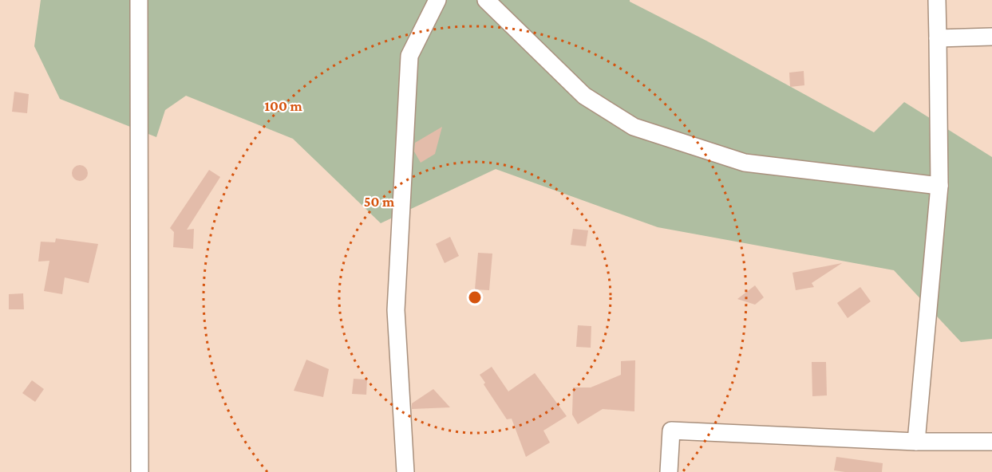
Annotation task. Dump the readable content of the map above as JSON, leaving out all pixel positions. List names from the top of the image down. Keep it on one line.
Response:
{"rings":["100 m","50 m"]}
